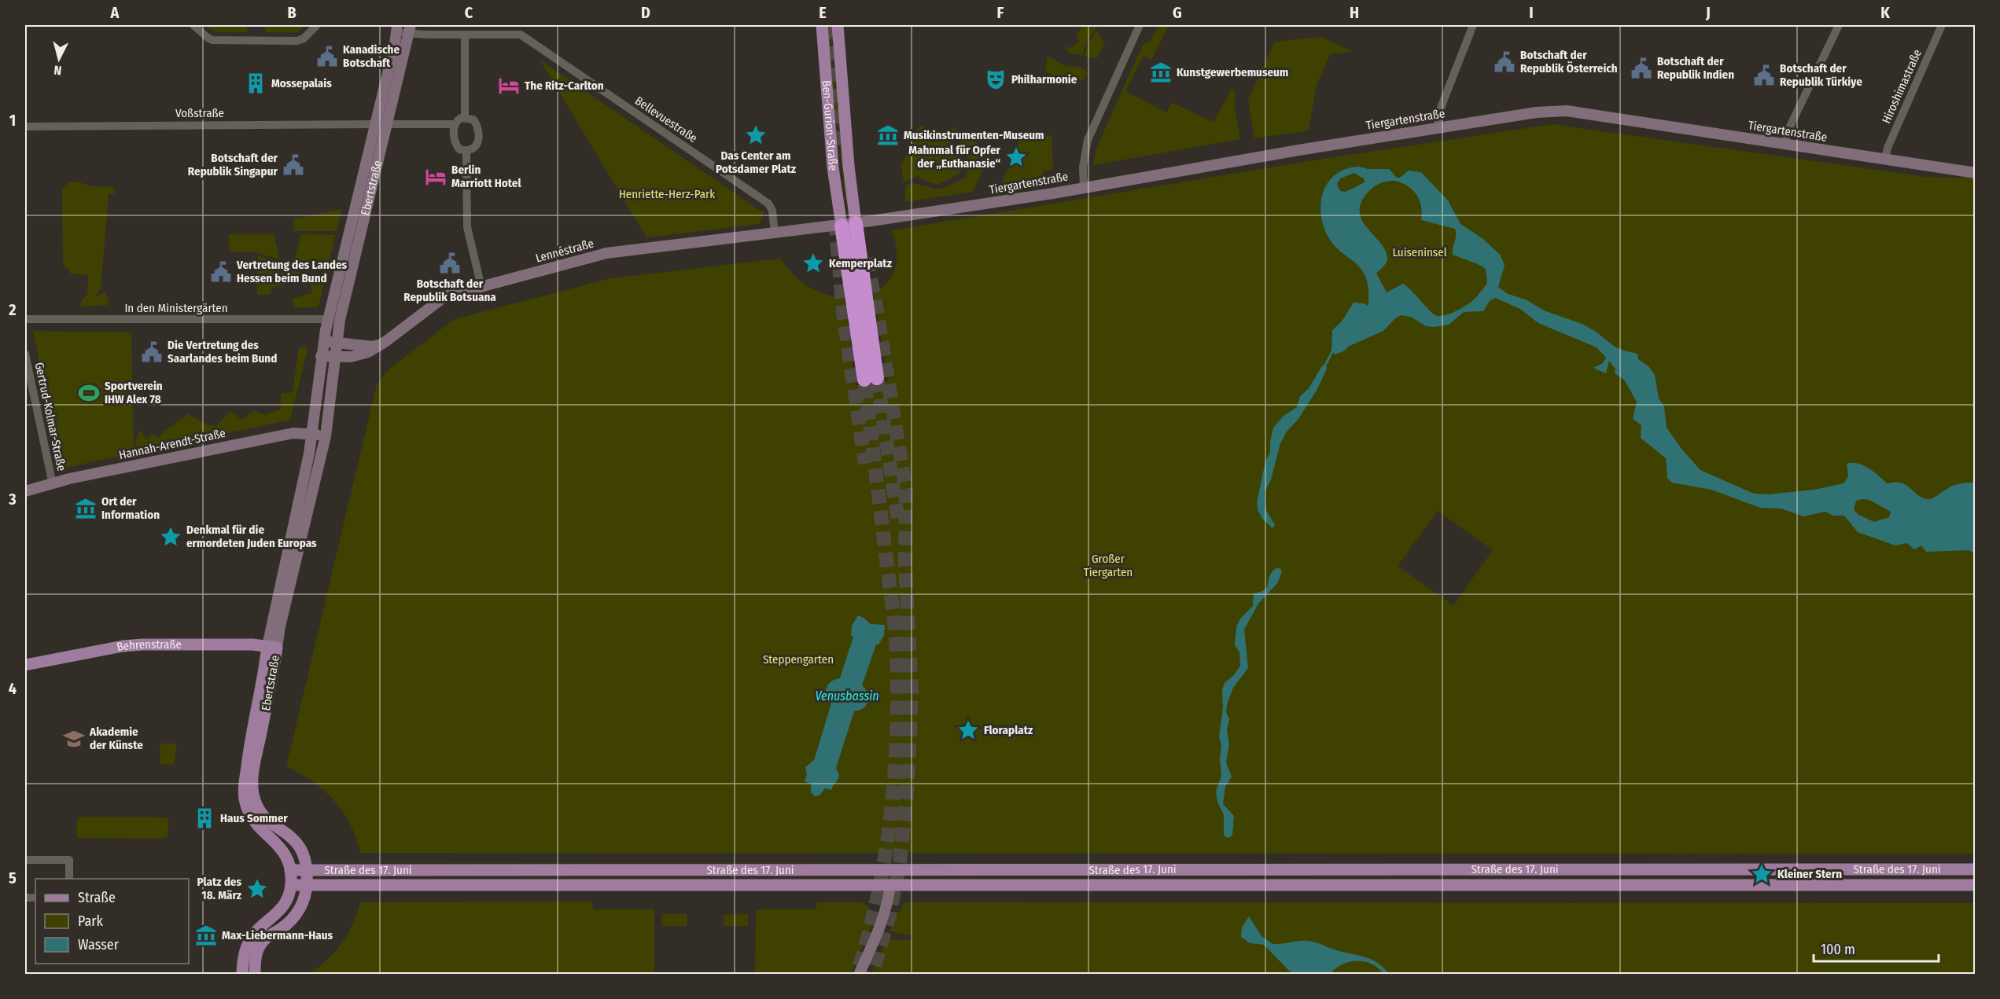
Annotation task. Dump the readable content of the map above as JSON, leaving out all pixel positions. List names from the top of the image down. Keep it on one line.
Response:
{"streets":{"main road":["Tiergartenstraße","Ben-Gurion-Straße","Ebertstraße","Lennéstraße","Hannah-Arendt-Straße","Behrenstraße","Straße des 17. Juni"],"street":["Hiroshimastraße","Voßstraße","Bellevuestraße","In den Ministergärten","Gertrud-Kolmar-Straße"]},"crossings":[["Hiroshimastraße","Tiergartenstraße"],["Voßstraße","Ebertstraße"],["Bellevuestraße","Lennéstraße"],["Tiergartenstraße","Ben-Gurion-Straße"],["Ebertstraße","Lennéstraße"],["Ebertstraße","In den Ministergärten"],["Ebertstraße","Hannah-Arendt-Straße"],["Ebertstraße","Behrenstraße"],["Ebertstraße","Straße des 17. Juni"],["Gertrud-Kolmar-Straße","Hannah-Arendt-Straße"]],"water":["Venusbassin"],"parks":["Henriette-Herz-Park","Luiseninsel","Großer Tiergarten","Steppengarten"],"places":{"public building":["Kanadische Botschaft","Botschaft der Republik Österreich","Botschaft der Republik Indien","Botschaft der Republik Türkiye","Botschaft der Republik Singapur","Botschaft der Republik Botsuana","Vertretung des Landes Hessen beim Bund","Die Vertretung des Saarlandes beim Bund"],"museum":["Kunstgewerbemuseum","Musikinstrumenten-Museum","Ort der Information","Max-Liebermann-Haus"],"theatre":["Philharmonie"],"building":["Mossepalais","Haus Sommer"],"hotel":["The Ritz-Carlton","Berlin Marriott Hotel"],"place":["Das Center am Potsdamer Platz","Mahnmal für Opfer der „Euthanasie“","Kemperplatz","Denkmal für die ermordeten Juden Europas","Floraplatz","Kleiner Stern","Platz des 18. März"],"sports":["Sportverein IHW Alex 78"],"school or university":["Akademie der Künste"]},"legend":["Straße","Park","Wasser"],"scale_bar":"100 m","north":"bottom","grid":{"columns":["A","B","C","D","E","F","G","H","I","J","K"],"rows":["1","2","3","4","5"]}}
